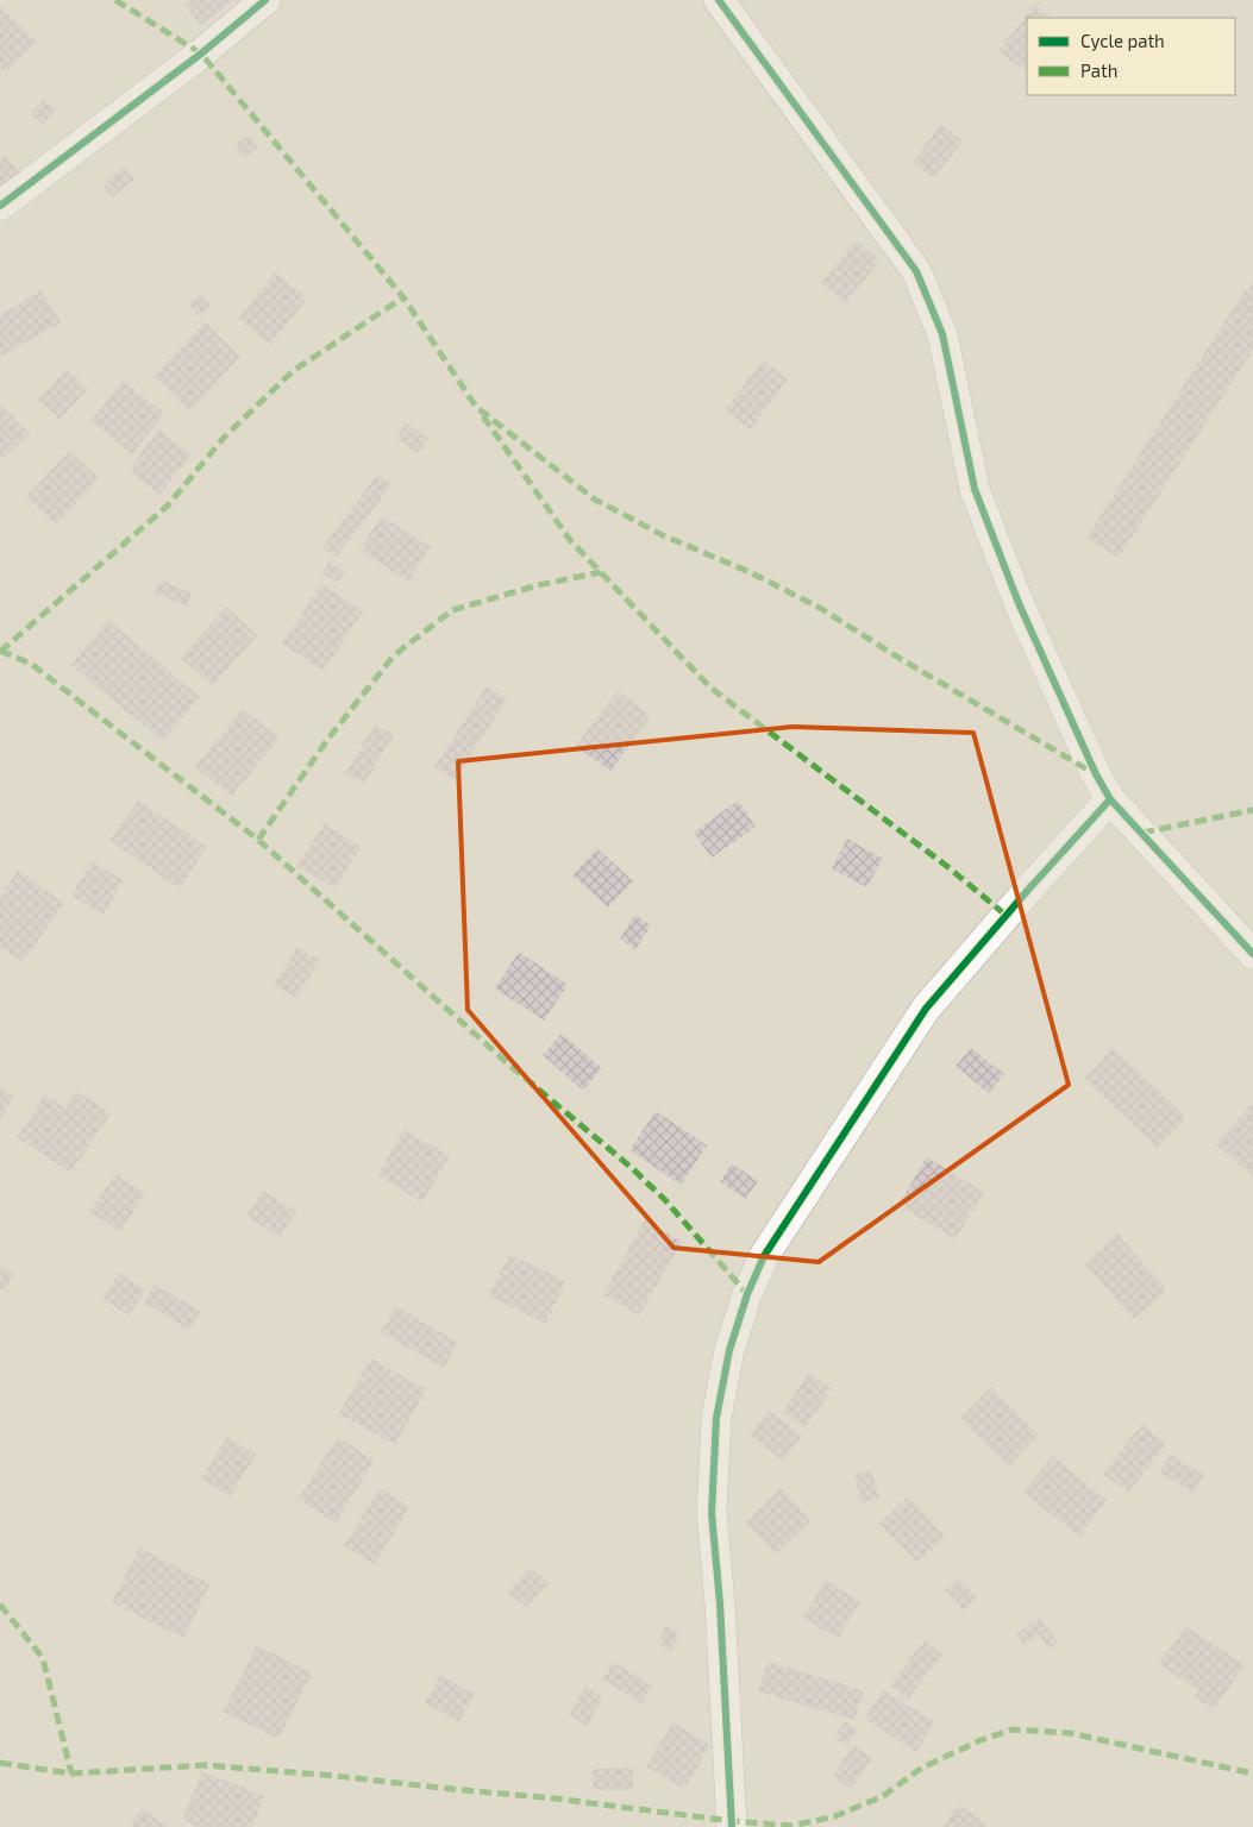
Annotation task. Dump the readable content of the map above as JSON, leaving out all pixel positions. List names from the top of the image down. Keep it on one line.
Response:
{"legend":["Cycle path","Path"]}
